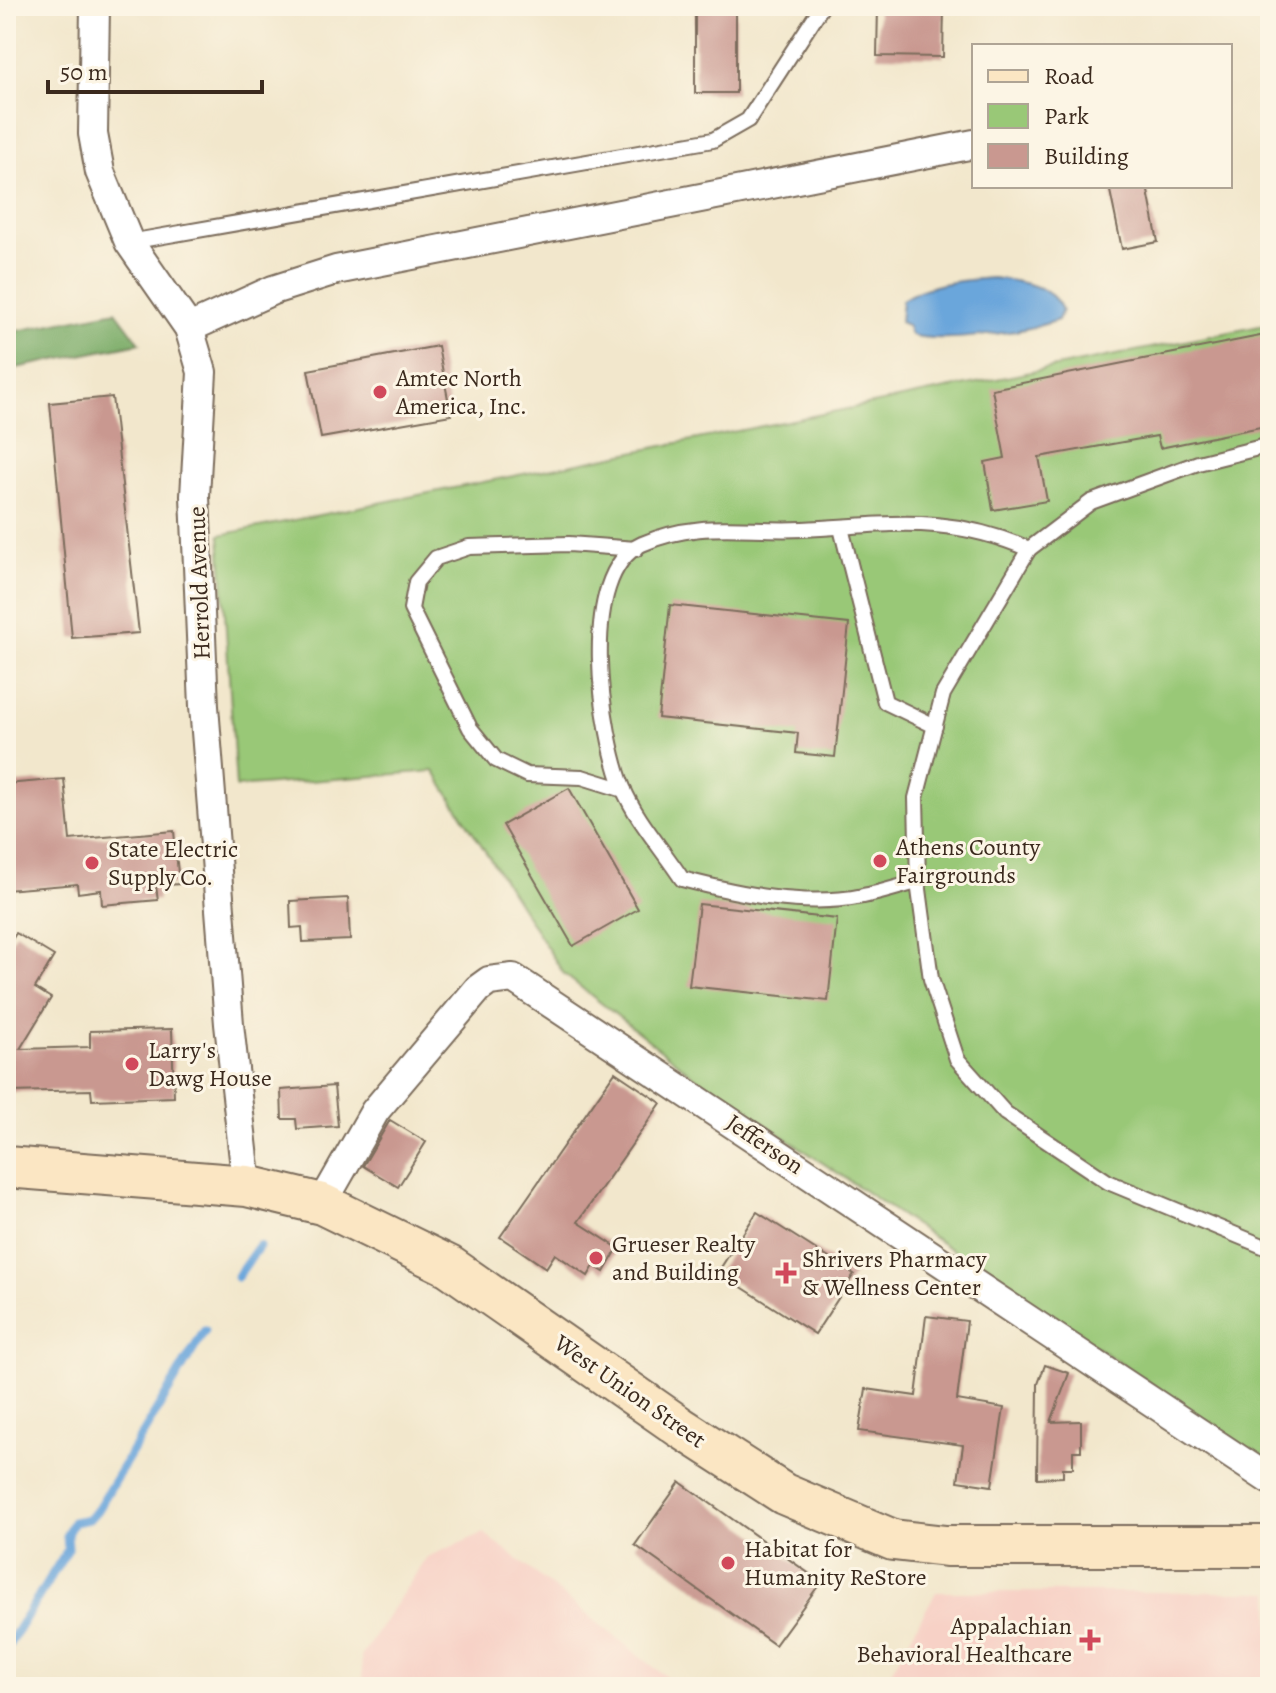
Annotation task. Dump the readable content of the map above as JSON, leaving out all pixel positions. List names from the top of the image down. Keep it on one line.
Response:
{"streets":{"main road":["West Union Street"],"street":["Herrold Avenue","Jefferson"]},"crossings":[["Herrold Avenue","West Union Street"],["Jefferson","West Union Street"]],"places":{"other":["Amtec North America, Inc.","Athens County Fairgrounds","State Electric Supply Co.","Larry's Dawg House","Grueser Realty and Building","Habitat for Humanity ReStore"],"health":["Shrivers Pharmacy & Wellness Center","Appalachian Behavioral Healthcare"]},"legend":["Road","Park","Building"],"scale_bar":"50 m"}
